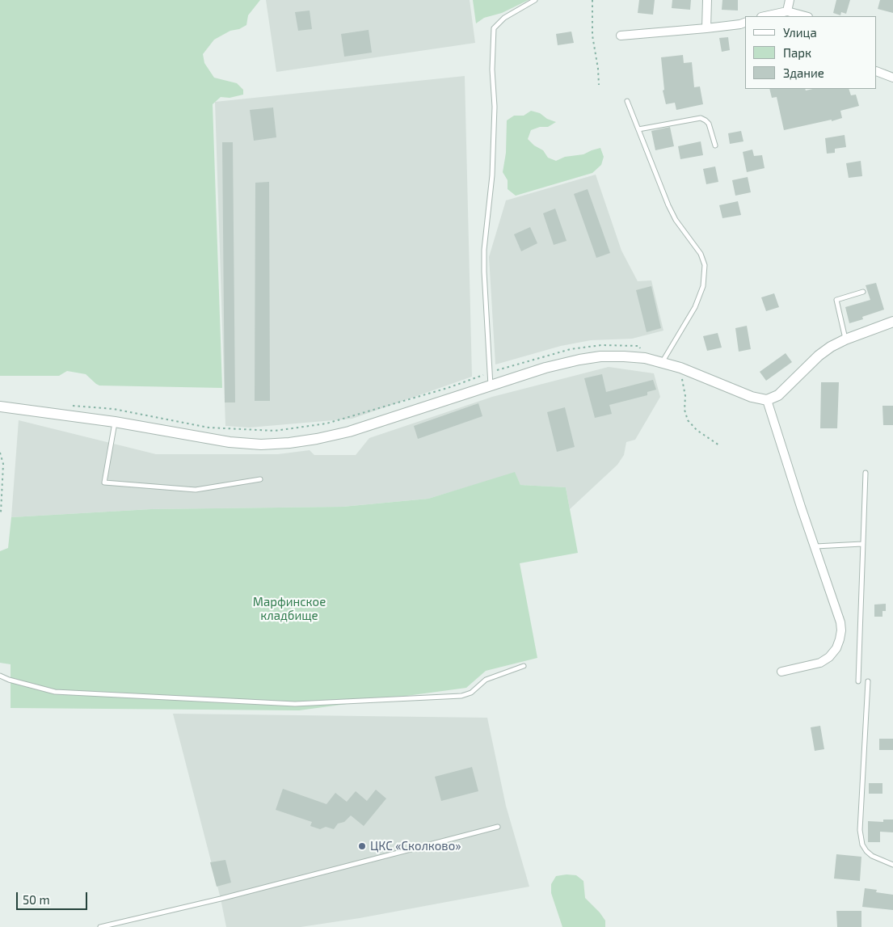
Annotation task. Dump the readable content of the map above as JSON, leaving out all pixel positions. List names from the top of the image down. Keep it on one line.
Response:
{"parks":["Марфинское кладбище"],"places":["ЦКС «Сколково»"],"legend":["Улица","Парк","Здание"],"scale_bar":"50 m"}
